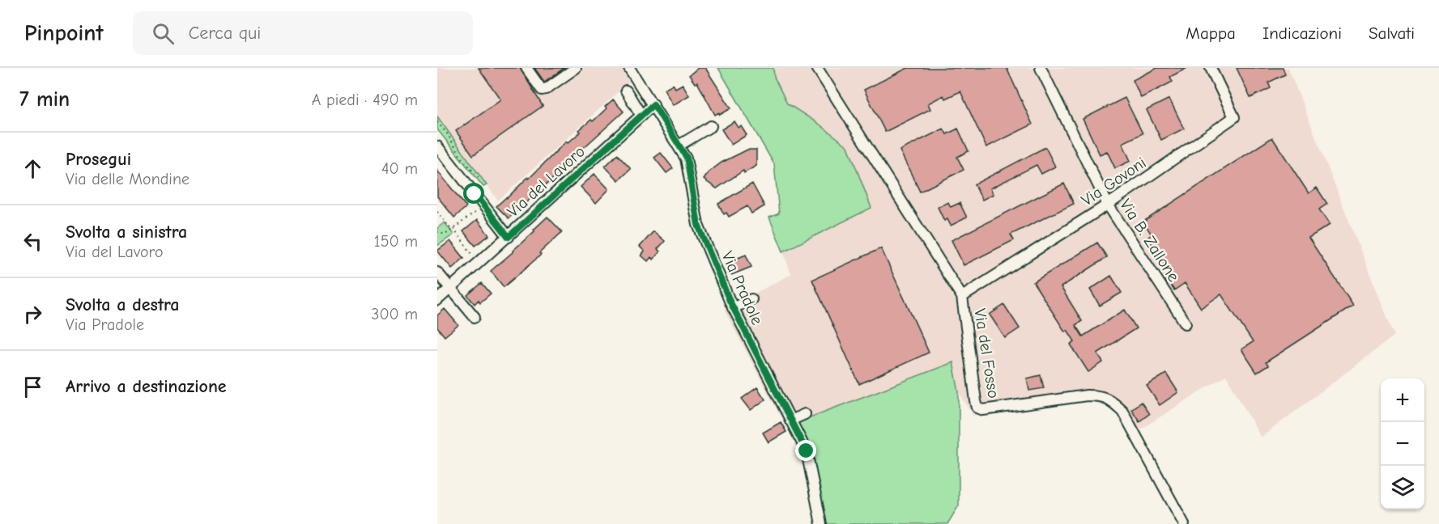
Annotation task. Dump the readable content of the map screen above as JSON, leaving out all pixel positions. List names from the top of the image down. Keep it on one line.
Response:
{"streets":{"street":["Via del Lavoro","Via Govoni","Via B. Zallone","Via Pradole","Via del Fosso"]},"crossings":[["Via del Lavoro","Via Pradole"],["Via Govoni","Via B. Zallone"],["Via Govoni","Via del Fosso"]],"page":{"header":"Pinpoint","search":"Cerca qui","nav":["Mappa","Indicazioni","Salvati"],"heading":["7 min","A piedi · 490 m"],"list":[["Prosegui","Via delle Mondine","40 m"],["Svolta a sinistra","Via del Lavoro","150 m"],["Svolta a destra","Via Pradole","300 m"],"Arrivo a destinazione"],"map_buttons":["+","−"]}}
